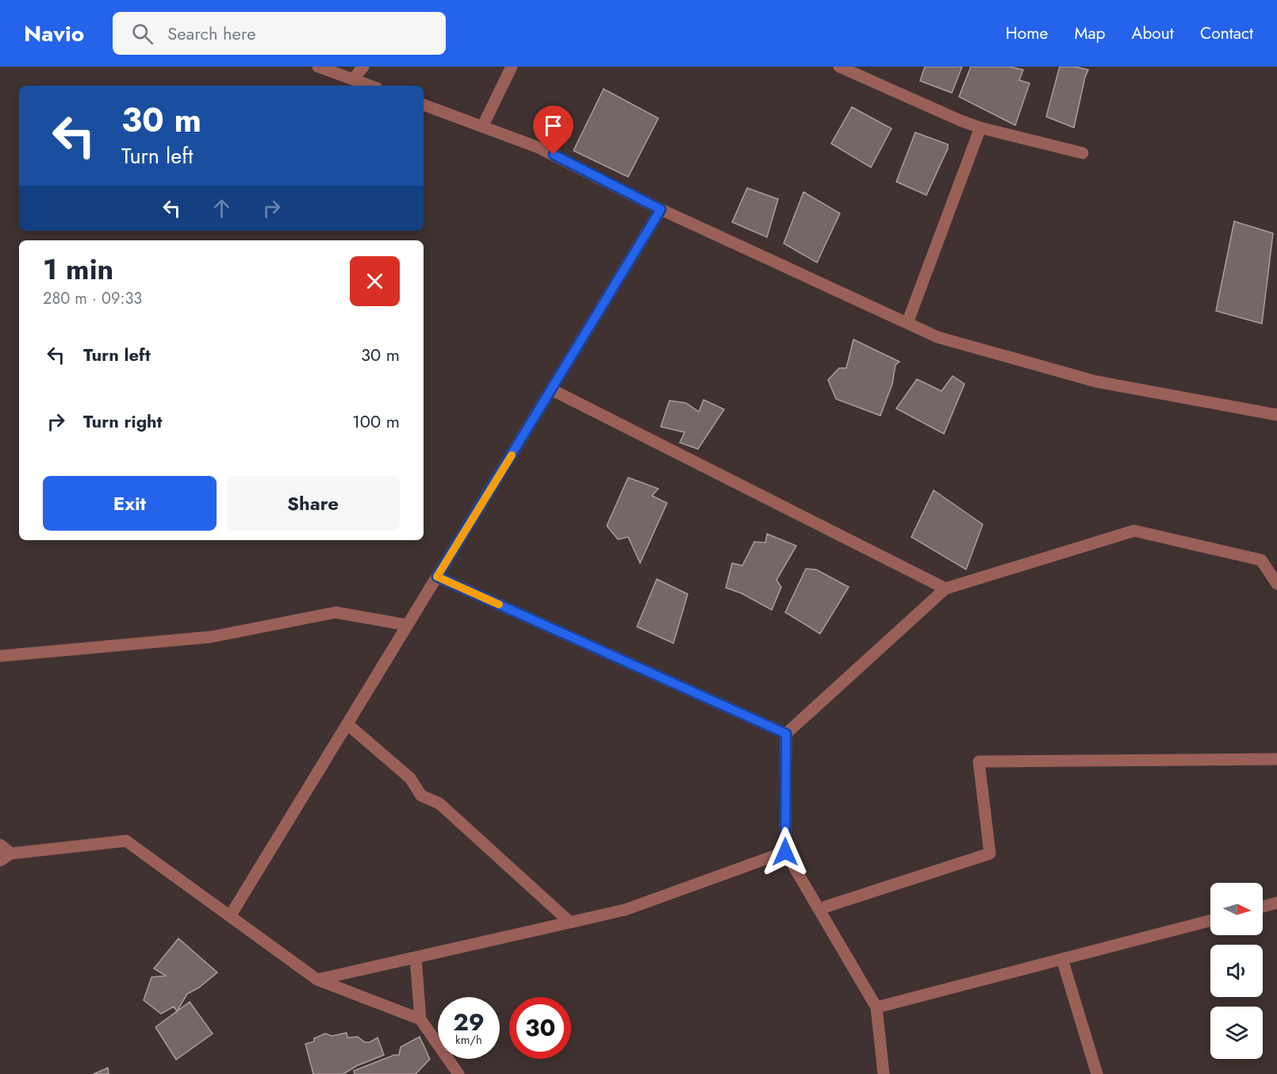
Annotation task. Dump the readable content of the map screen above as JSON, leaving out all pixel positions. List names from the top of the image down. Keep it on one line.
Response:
{"north":"right","page":{"header":"Navio","search":"Search here","nav":["Home","Map","About","Contact"],"turn":["30 m","Turn left"],"heading":["1 min","280 m · 09:33"],"list":[{"name":"Turn left","value":"30 m"},{"name":"Turn right","value":"100 m"}],"buttons":["Exit","Share"],"speed":"29 km/h","limit":"30"}}
